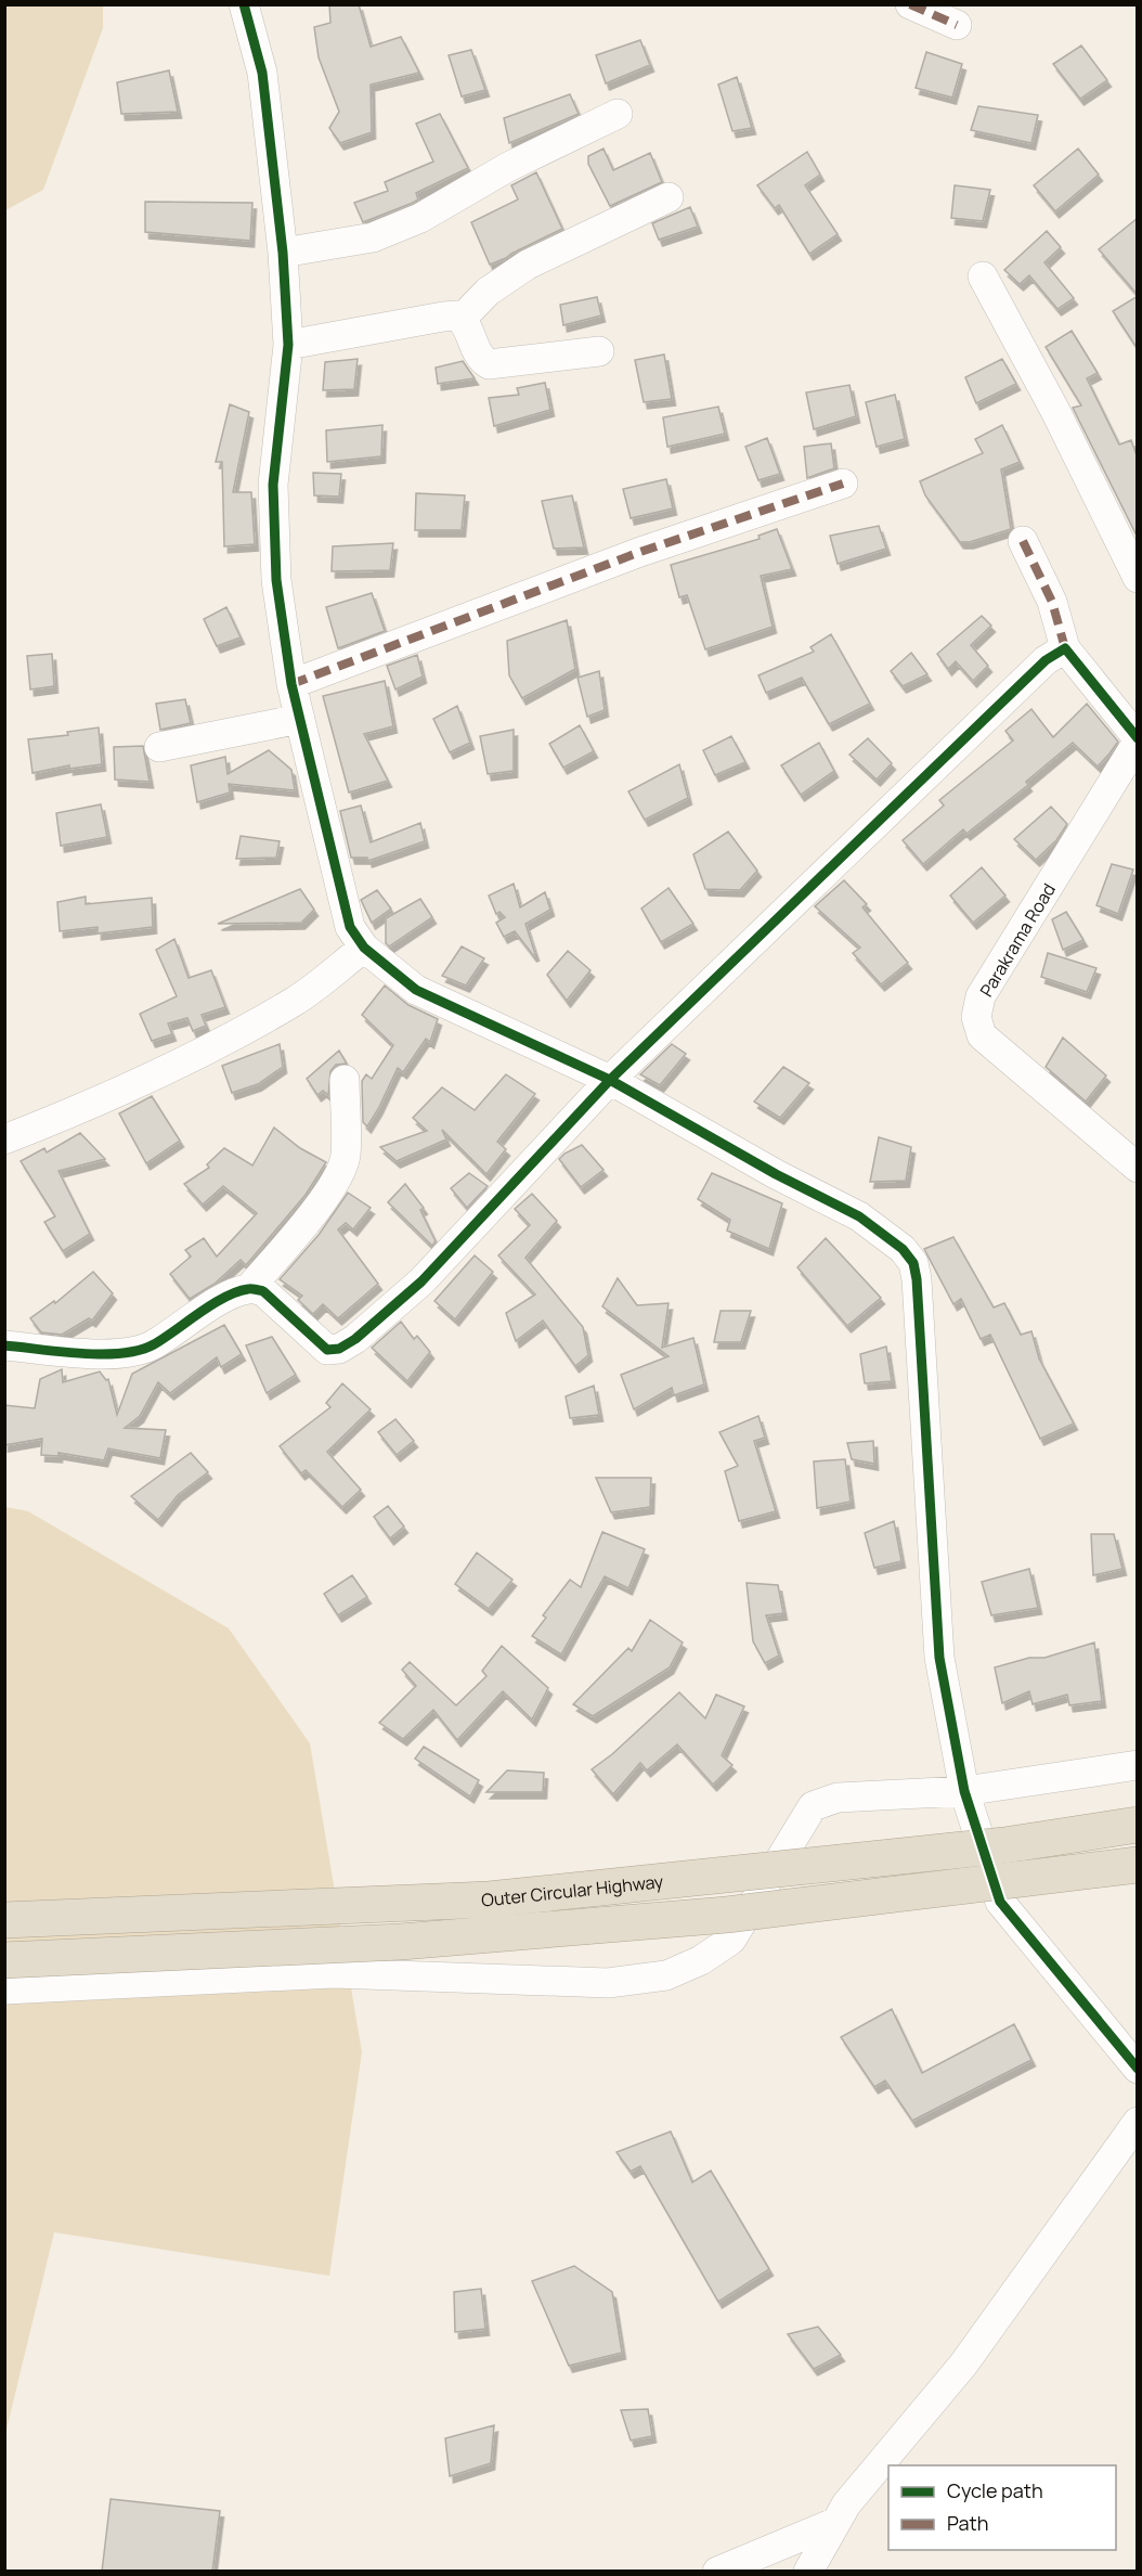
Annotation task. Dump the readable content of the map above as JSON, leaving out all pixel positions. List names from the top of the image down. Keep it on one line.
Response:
{"streets":{"highway":["Outer Circular Highway"],"street":["Parakrama Road"]},"legend":["Cycle path","Path"]}
